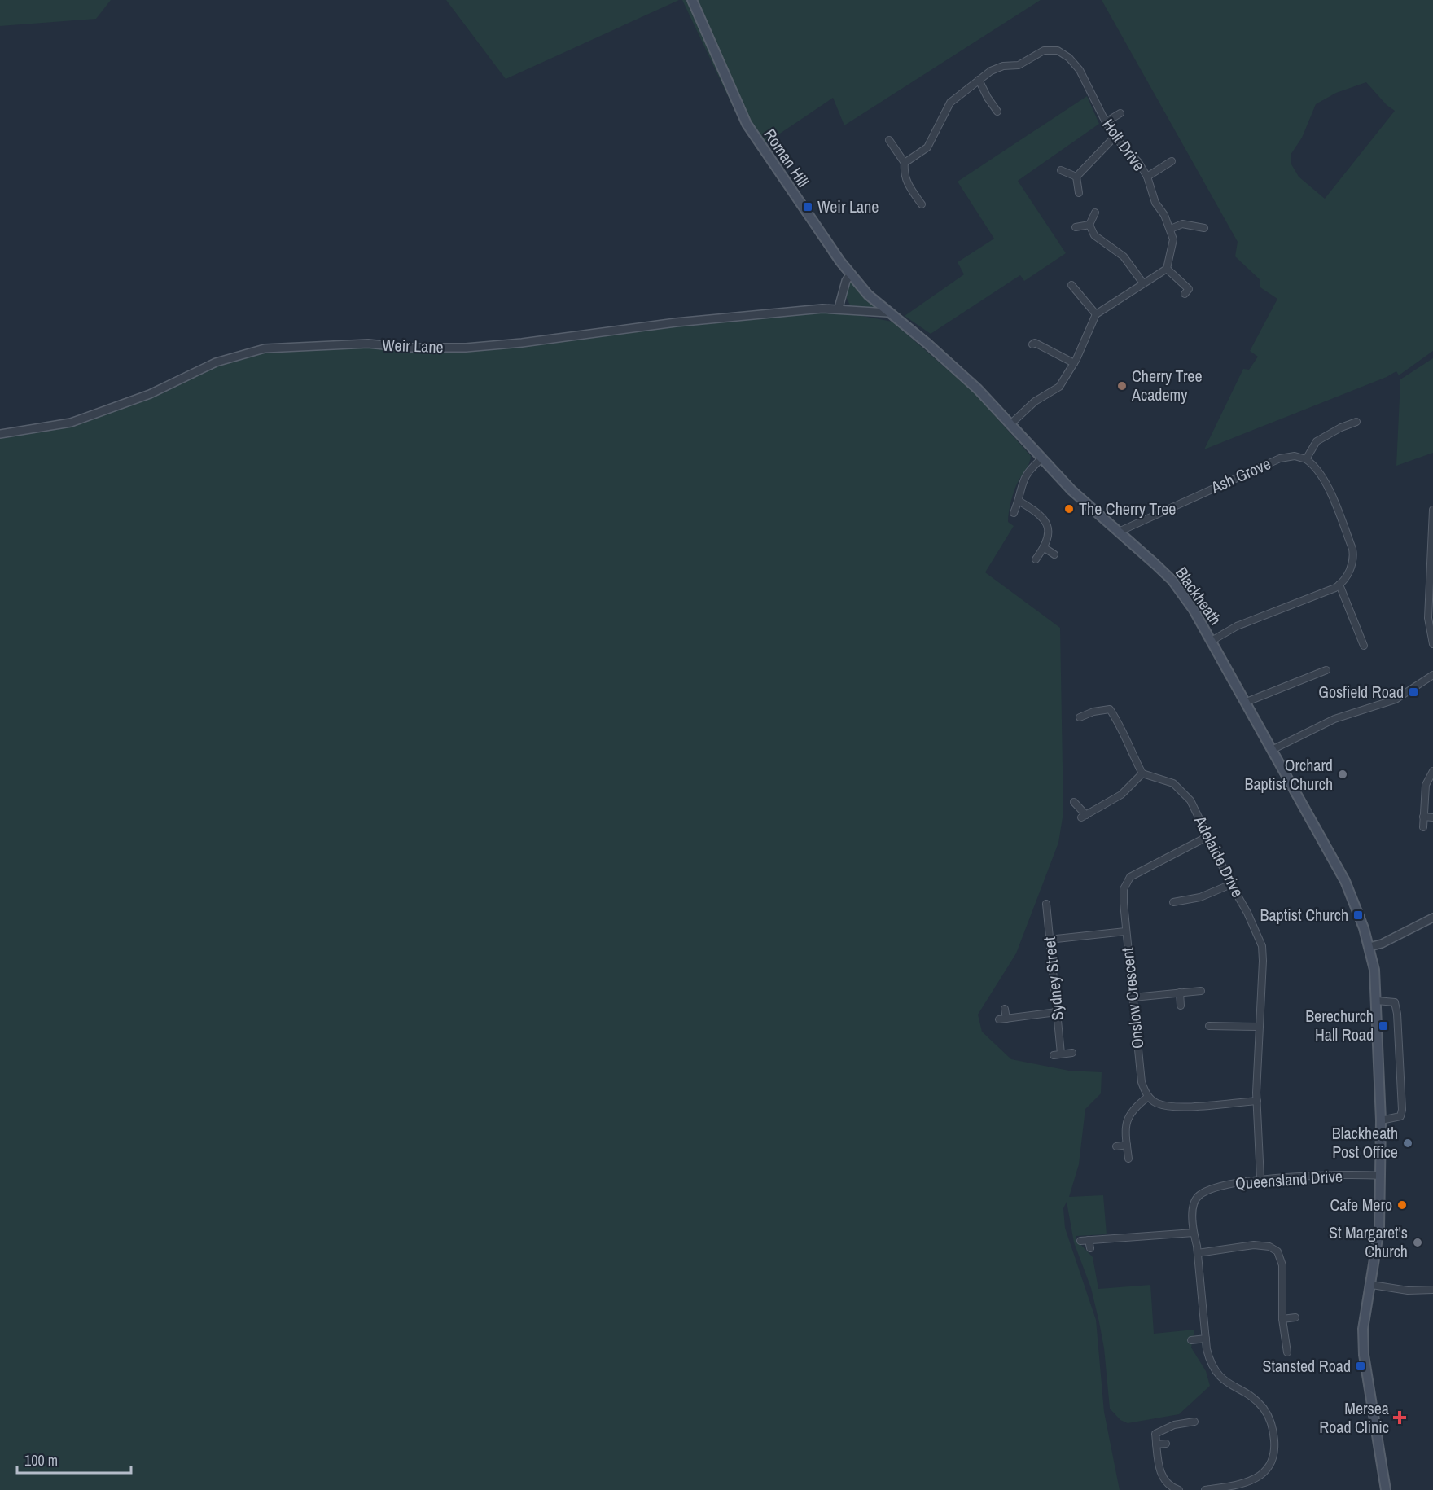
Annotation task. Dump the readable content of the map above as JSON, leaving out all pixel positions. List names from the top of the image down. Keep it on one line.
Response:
{"streets":{"main road":["Roman Hill","Blackheath"],"street":["Holt Drive","Weir Lane","Ash Grove","Adelaide Drive","Sydney Street","Onslow Crescent","Queensland Drive"]},"crossings":[["Roman Hill","Weir Lane"],["Roman Hill","Blackheath"],["Weir Lane","Blackheath"],["Ash Grove","Blackheath"],["Blackheath","Queensland Drive"],["Adelaide Drive","Onslow Crescent"],["Adelaide Drive","Queensland Drive"]],"places":{"transit":["Weir Lane","Gosfield Road","Baptist Church","Berechurch Hall Road","Stansted Road"],"other":["Cherry Tree Academy","The Cherry Tree","Orchard Baptist Church","Blackheath Post Office","Cafe Mero","St Margaret's Church"],"health":["Mersea Road Clinic"]},"scale_bar":"100 m"}
